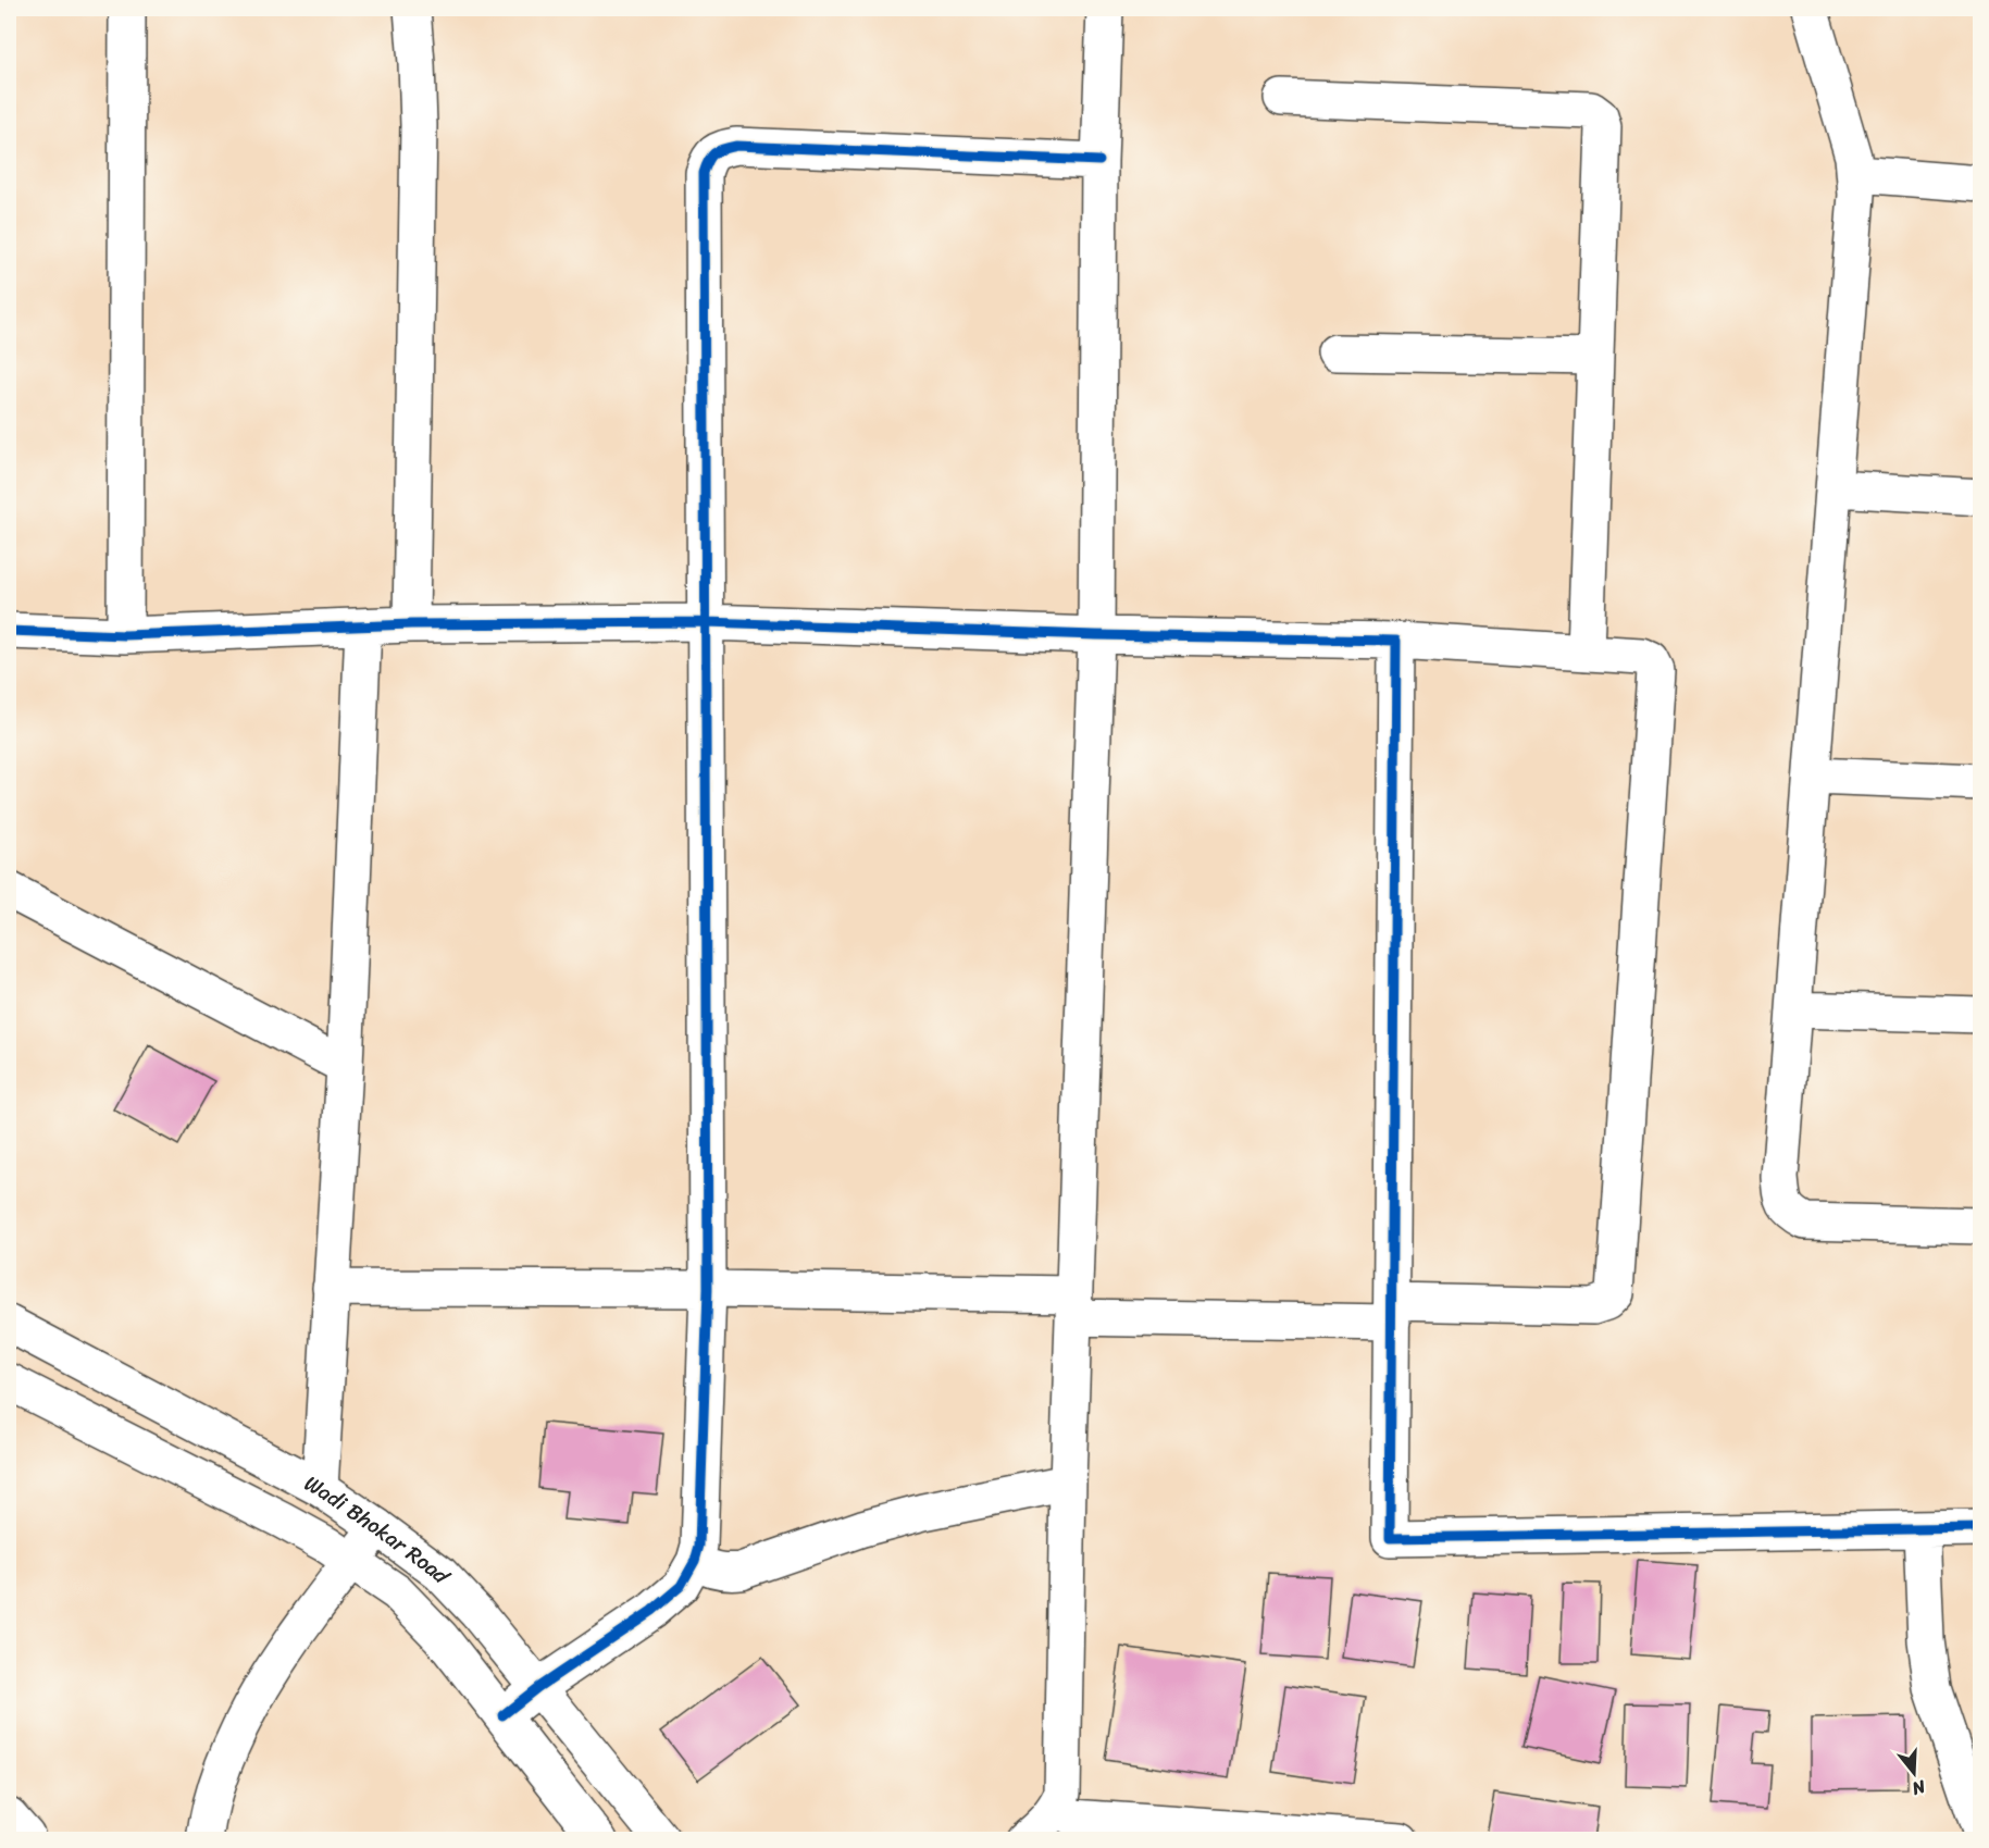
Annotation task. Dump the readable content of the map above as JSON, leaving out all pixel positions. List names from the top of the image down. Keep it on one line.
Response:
{"streets":{"street":["Wadi Bhokar Road"]},"north":"bottom"}
